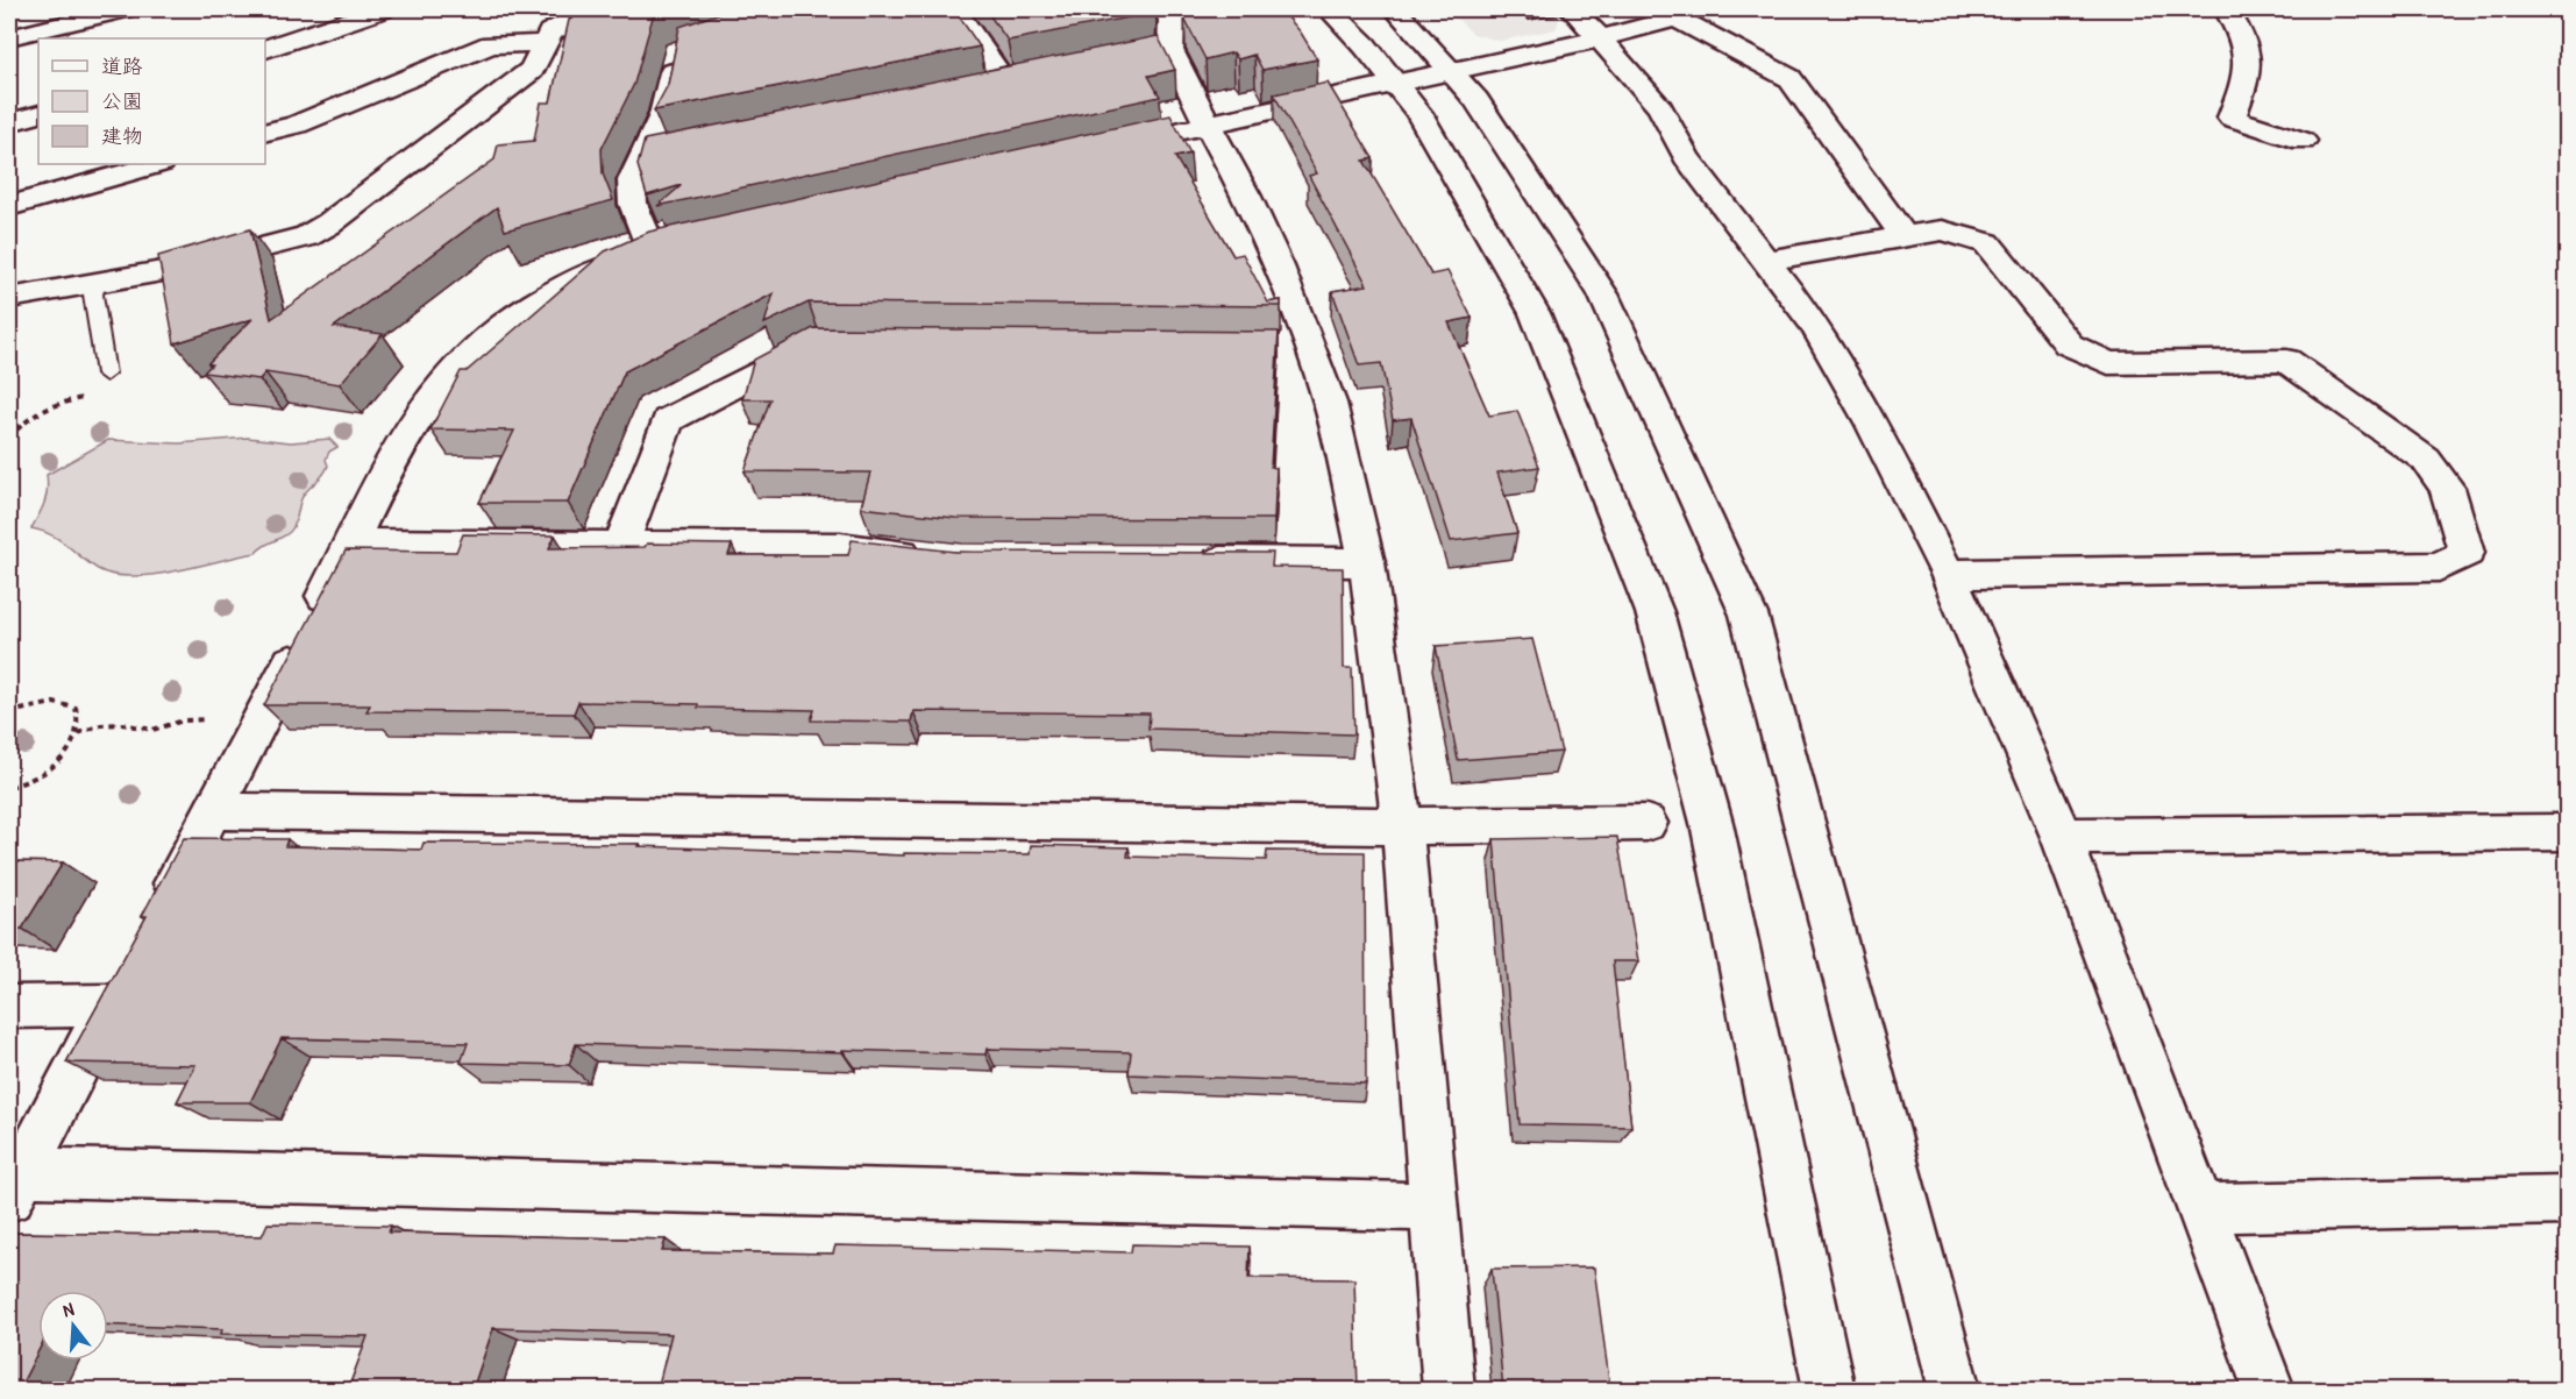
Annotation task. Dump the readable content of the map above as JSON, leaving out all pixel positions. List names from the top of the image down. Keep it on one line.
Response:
{"legend":["道路","公園","建物"],"north":"top"}
